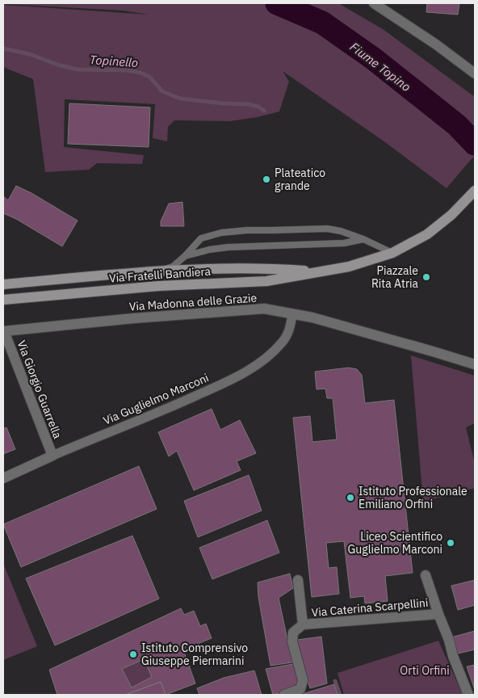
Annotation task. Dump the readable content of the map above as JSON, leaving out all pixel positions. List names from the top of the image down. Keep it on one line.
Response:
{"streets":{"main road":["Via Fratelli Bandiera"],"street":["Via Madonna delle Grazie","Via Giorgio Guarrella","Via Guglielmo Marconi","Via Caterina Scarpellini"]},"crossings":[["Via Madonna delle Grazie","Via Giorgio Guarrella"],["Via Madonna delle Grazie","Via Guglielmo Marconi"],["Via Giorgio Guarrella","Via Guglielmo Marconi"]],"water":["Topinello","Fiume Topino"],"parks":["Orti Orfini"],"places":["Plateatico grande","Piazzale Rita Atria","Istituto Professionale Emiliano Orfini","Liceo Scientifico Guglielmo Marconi","Istituto Comprensivo Giuseppe Piermarini"]}
